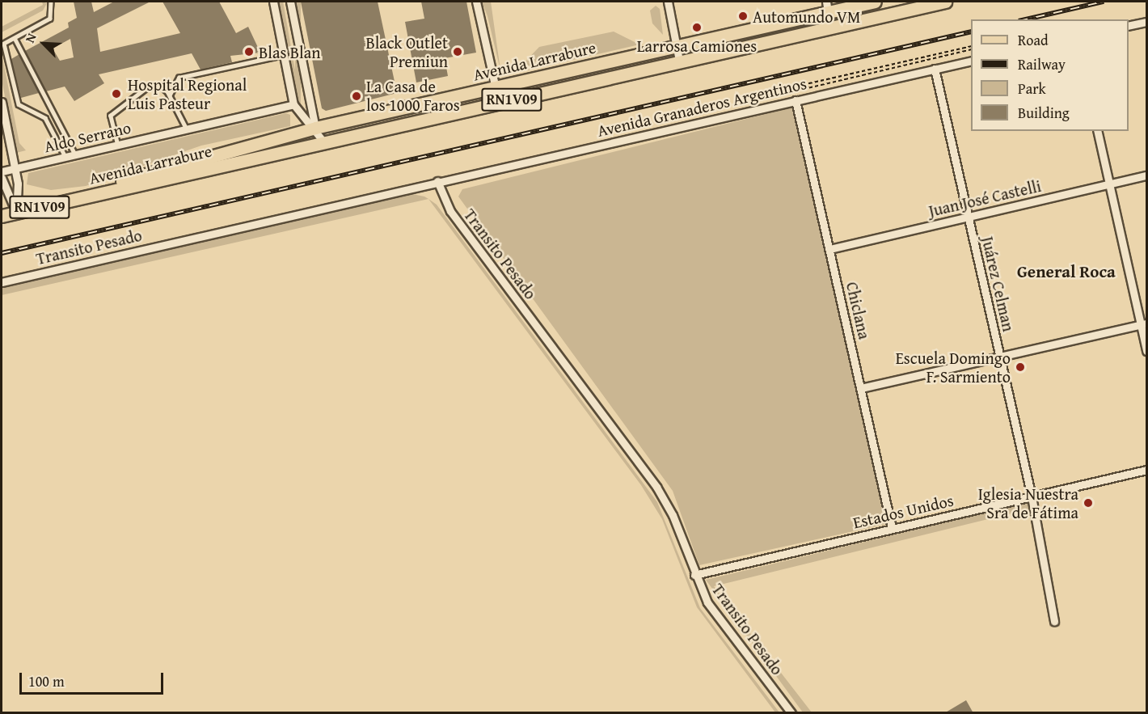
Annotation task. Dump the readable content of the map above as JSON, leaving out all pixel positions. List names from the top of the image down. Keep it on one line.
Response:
{"streets":{"main road":["Avenida Larrabure","RN1V09"],"street":["Avenida Granaderos Argentinos","Aldo Serrano","Juan José Castelli","Transito Pesado","Juárez Celman","Chiclana","Estados Unidos"]},"crossings":[["Avenida Larrabure","RN1V09"],["Avenida Granaderos Argentinos","Transito Pesado"],["Avenida Granaderos Argentinos","Juárez Celman"],["Avenida Granaderos Argentinos","Chiclana"],["Juan José Castelli","Juárez Celman"],["Juan José Castelli","Chiclana"],["Transito Pesado","Estados Unidos"],["Juárez Celman","Estados Unidos"],["Chiclana","Estados Unidos"]],"districts":["General Roca"],"places":["Automundo VM","Larrosa Camiones","Blas Blan","Black Outlet Premiun","Hospital Regional Luis Pasteur","La Casa de los 1000 Faros","Escuela Domingo F. Sarmiento","Iglesia Nuestra Sra de Fátima"],"legend":["Road","Railway","Park","Building"],"scale_bar":"100 m","north":"top left"}
